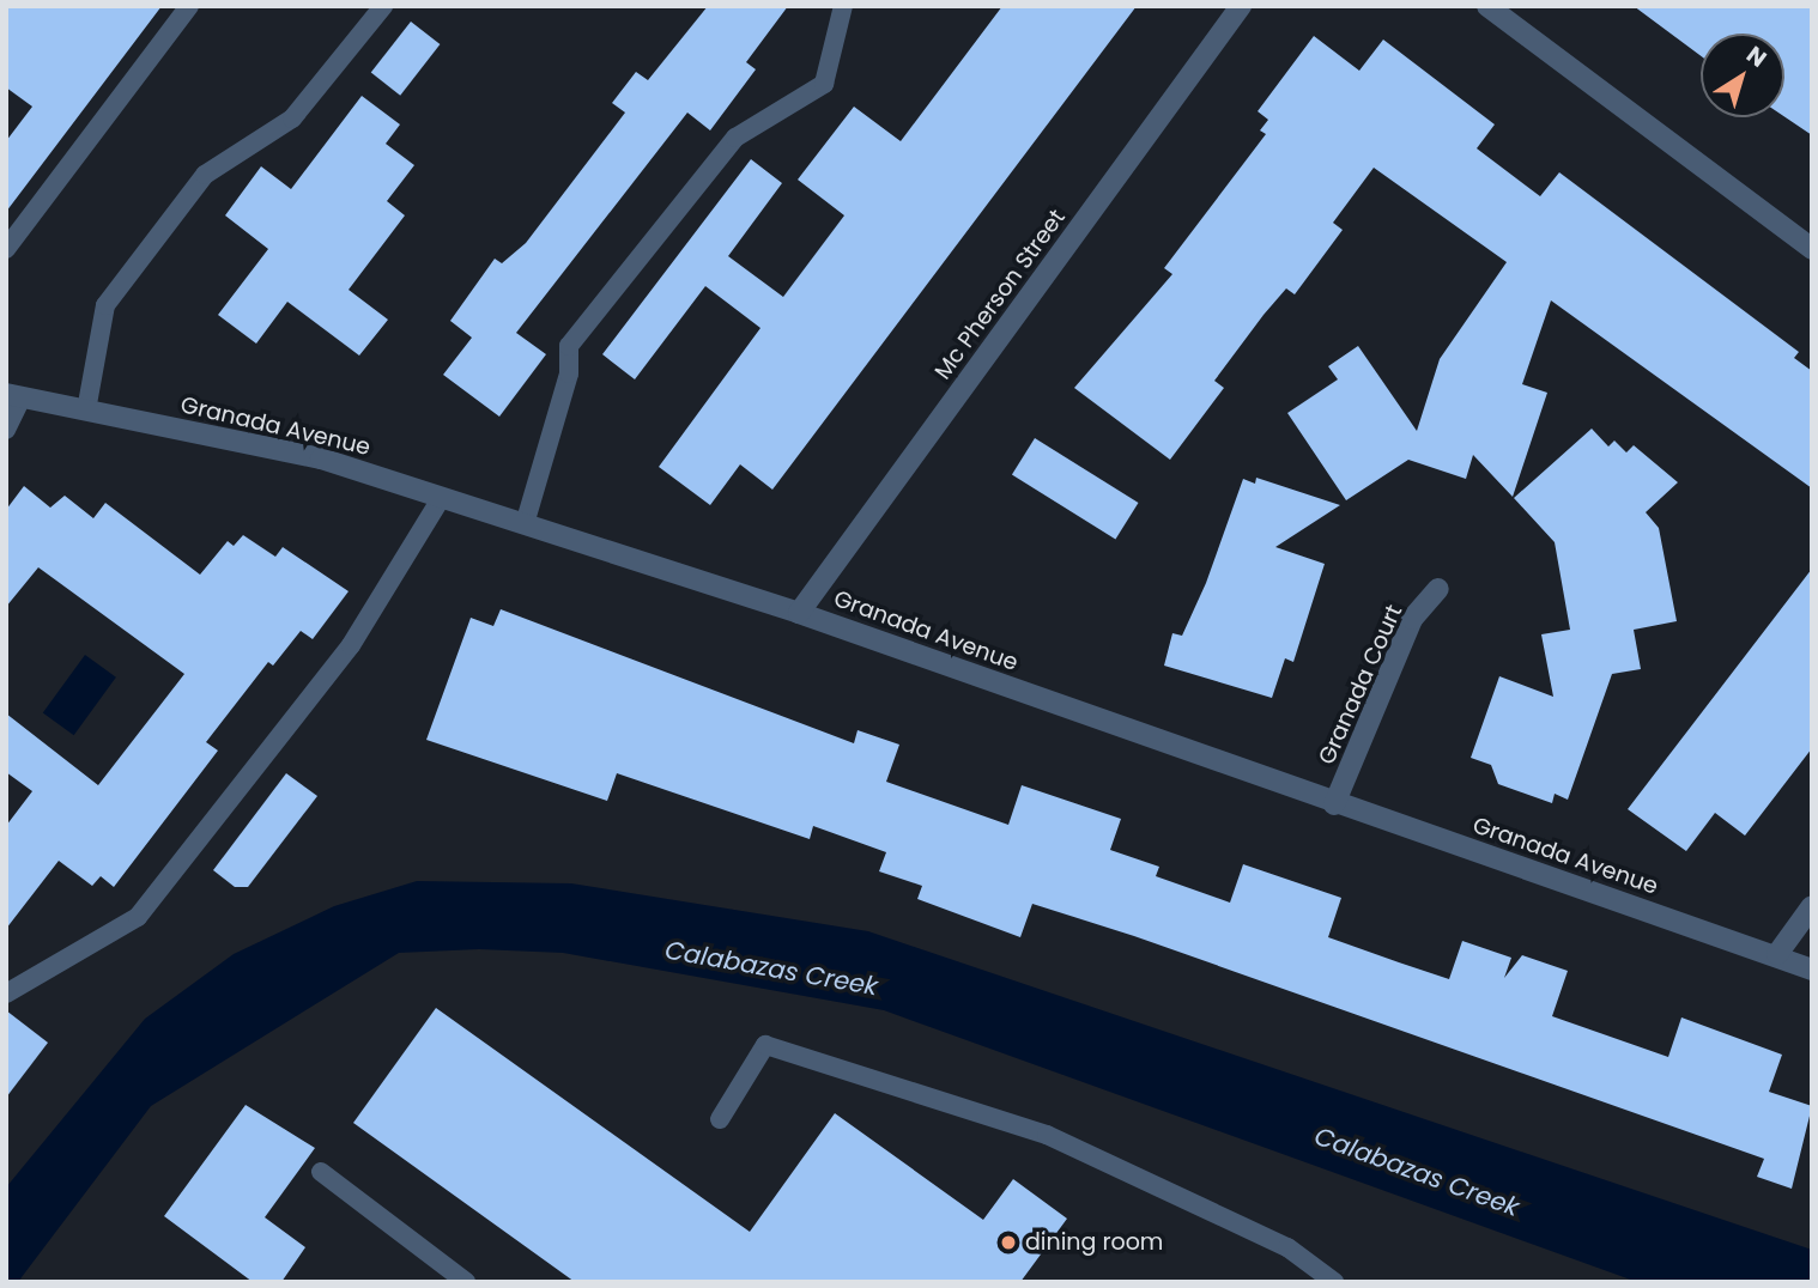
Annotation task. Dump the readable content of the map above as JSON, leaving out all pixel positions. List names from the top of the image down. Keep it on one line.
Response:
{"streets":{"street":["Mc Pherson Street","Granada Avenue","Granada Court"]},"crossings":[["Mc Pherson Street","Granada Avenue"],["Granada Avenue","Granada Court"]],"water":["Calabazas Creek"],"places":["dining room"],"north":"top right"}
